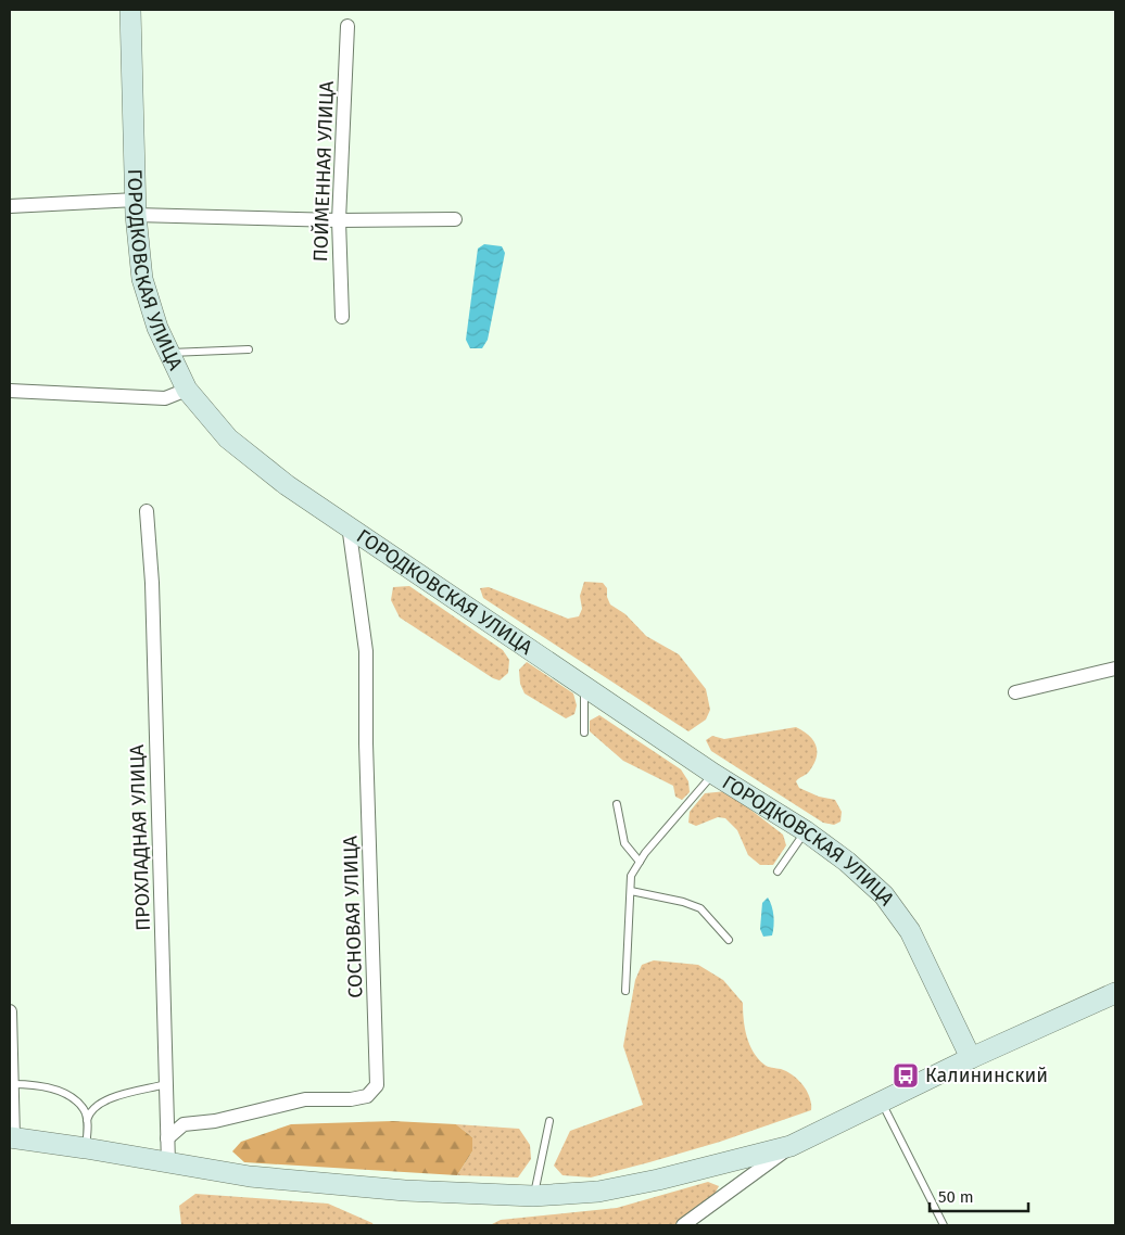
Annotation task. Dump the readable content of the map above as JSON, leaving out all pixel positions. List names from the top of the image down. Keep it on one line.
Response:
{"streets":{"main road":["ГОРОДКОВСКАЯ УЛИЦА"],"street":["ПОЙМЕННАЯ УЛИЦА","ПРОХЛАДНАЯ УЛИЦА","СОСНОВАЯ УЛИЦА"]},"crossings":[["ГОРОДКОВСКАЯ УЛИЦА","СОСНОВАЯ УЛИЦА"],["ПРОХЛАДНАЯ УЛИЦА","СОСНОВАЯ УЛИЦА"]],"places":{"bus stop":["Калининский"]},"scale_bar":"50 m"}
